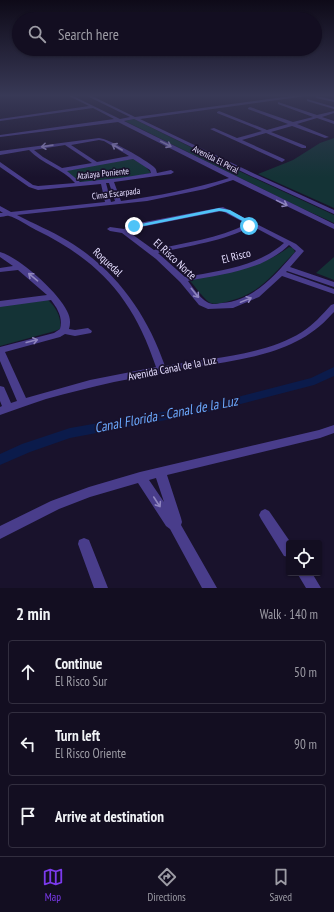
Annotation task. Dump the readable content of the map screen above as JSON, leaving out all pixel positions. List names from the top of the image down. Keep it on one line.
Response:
{"streets":{"street":["Avenida El Peral","Atalaya Poniente","Cima Escarpada","El Risco","El Risco Norte","Roquedal","Avenida Canal de la Luz"]},"crossings":[["Avenida El Peral","Cima Escarpada"],["Cima Escarpada","Roquedal"],["El Risco","El Risco Norte"],["Roquedal","Avenida Canal de la Luz"]],"one_way":["El Risco Norte"],"water":["Canal Florida - Canal de la Luz"],"page":{"search":"Search here","heading":["2 min","Walk · 140 m"],"list":[["Continue","El Risco Sur","50 m"],["Turn left","El Risco Oriente","90 m"],"Arrive at destination"],"nav":["Map","Directions","Saved"]}}
